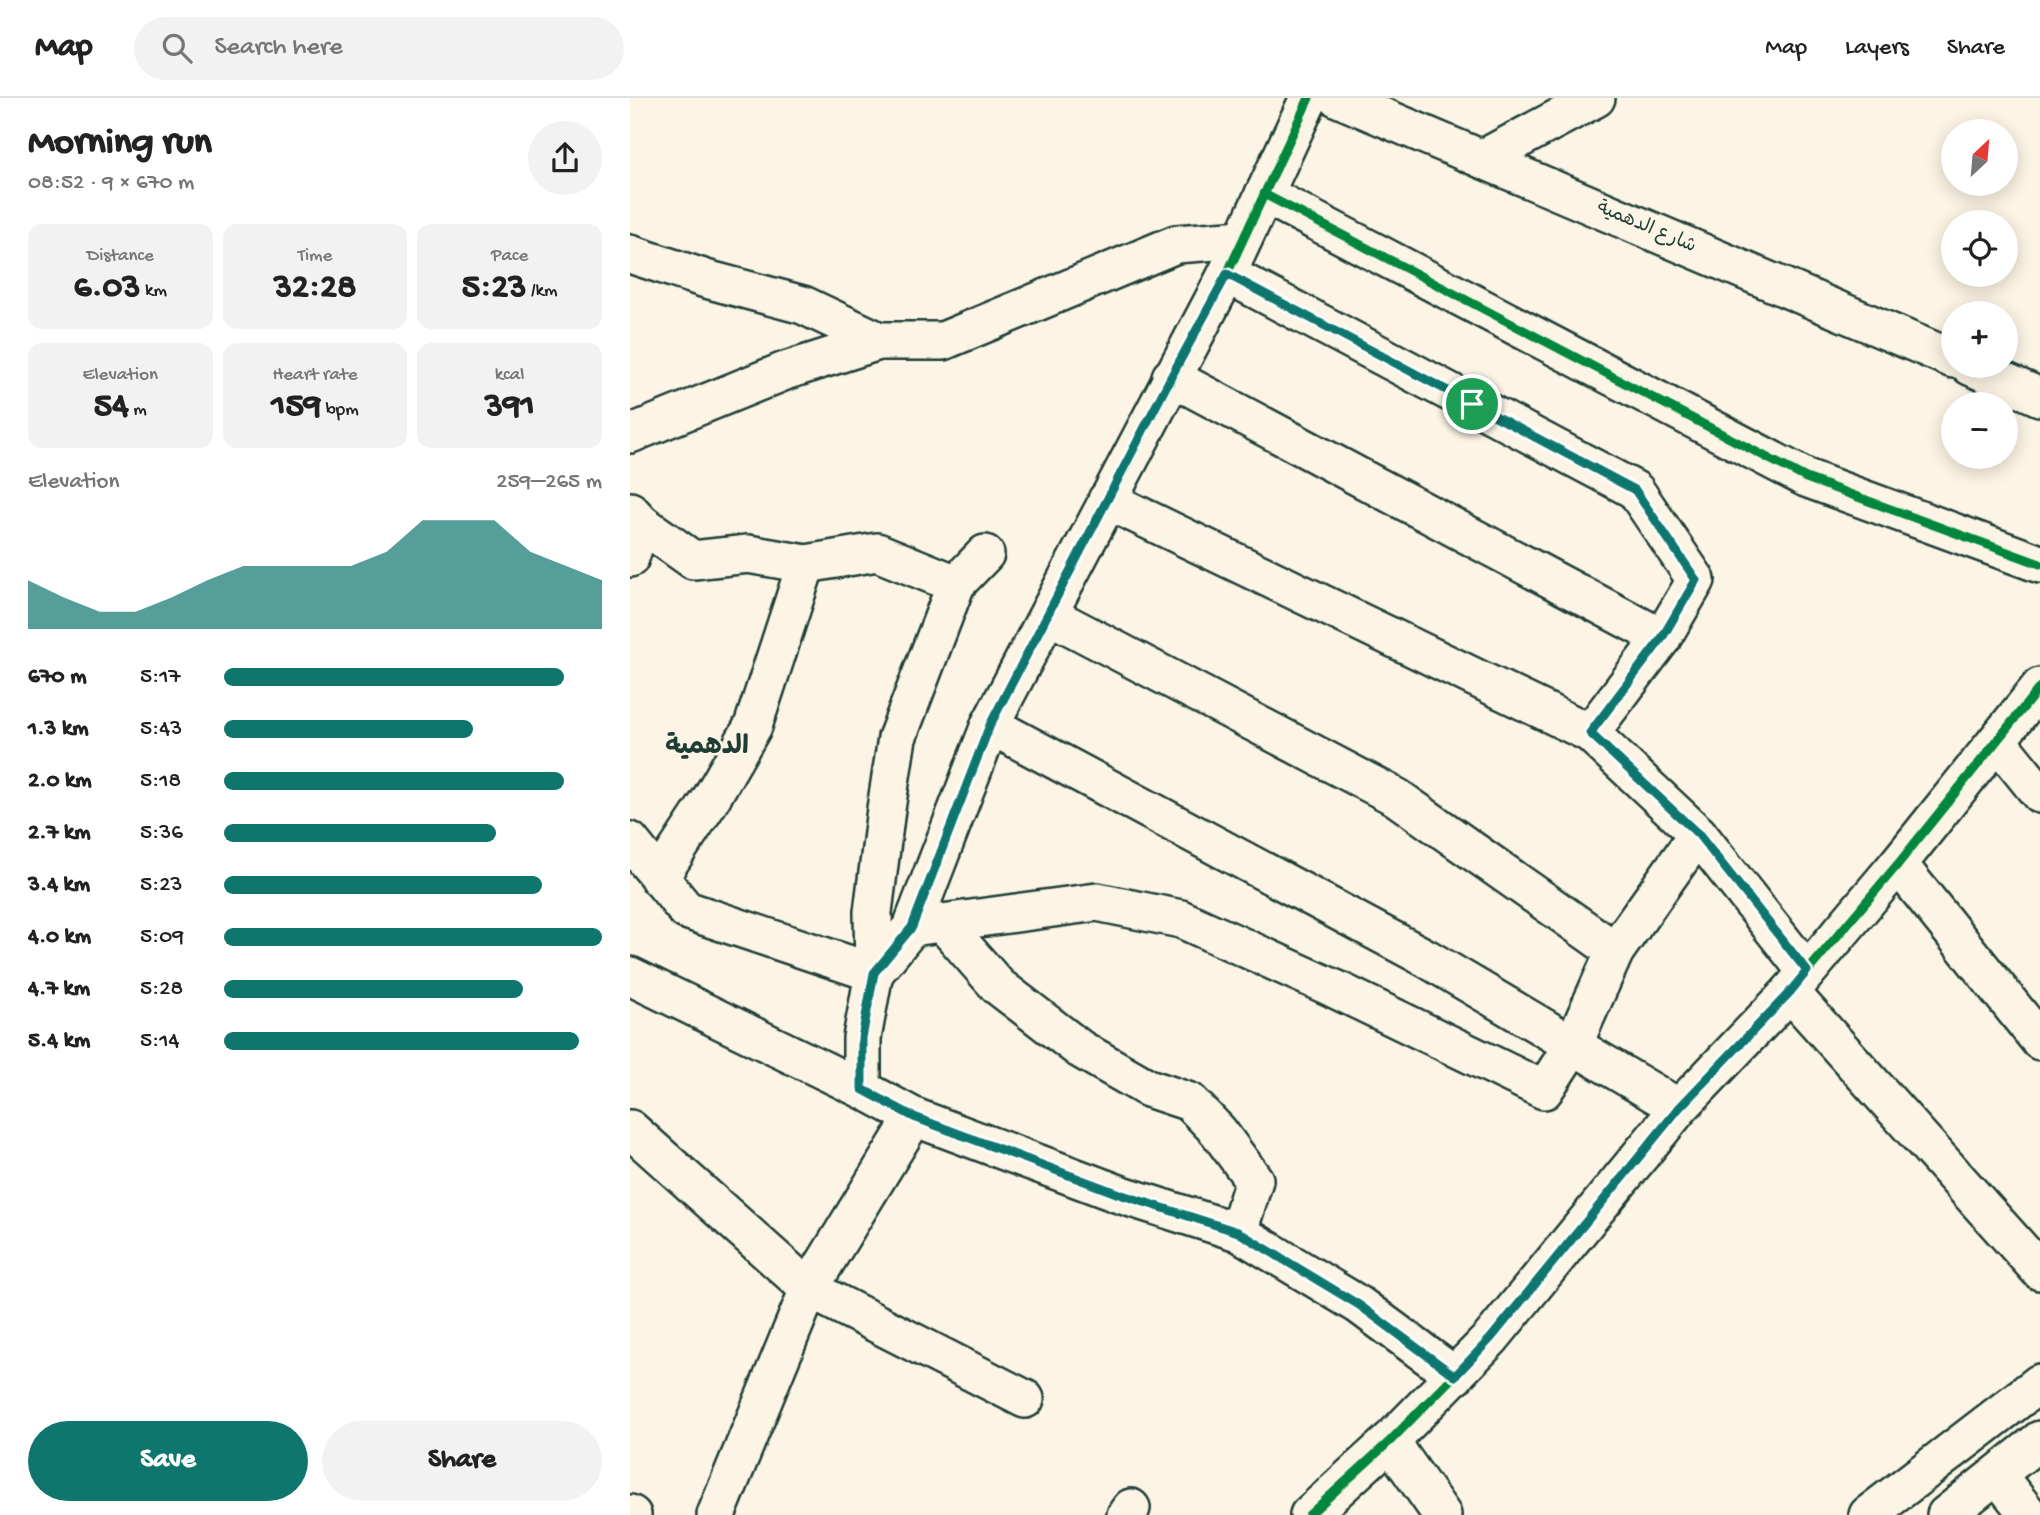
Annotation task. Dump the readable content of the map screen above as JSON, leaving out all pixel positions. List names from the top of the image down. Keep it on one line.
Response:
{"streets":{"street":["شارع الدهمية"]},"districts":["الدهمية"],"north":"top right","page":{"header":"Map","search":"Search here","nav":["Map","Layers","Share"],"heading":["Morning run","08:52 · 9 × 670 m"],"map_buttons":["+","−"],"stats":[["Distance","6.03 km"],["Time","32:28"],["Pace","5:23 /km"],["Elevation","54 m"],["Heart rate","159 bpm"],["kcal","391"]],"chart":["Elevation","259–265 m"],"list":[{"name":"670 m","note":"5:17"},{"name":"1.3 km","note":"5:43"},{"name":"2.0 km","note":"5:18"},{"name":"2.7 km","note":"5:36"},{"name":"3.4 km","note":"5:23"},{"name":"4.0 km","note":"5:09"},{"name":"4.7 km","note":"5:28"},{"name":"5.4 km","note":"5:14"}],"buttons":["Save","Share"]}}
